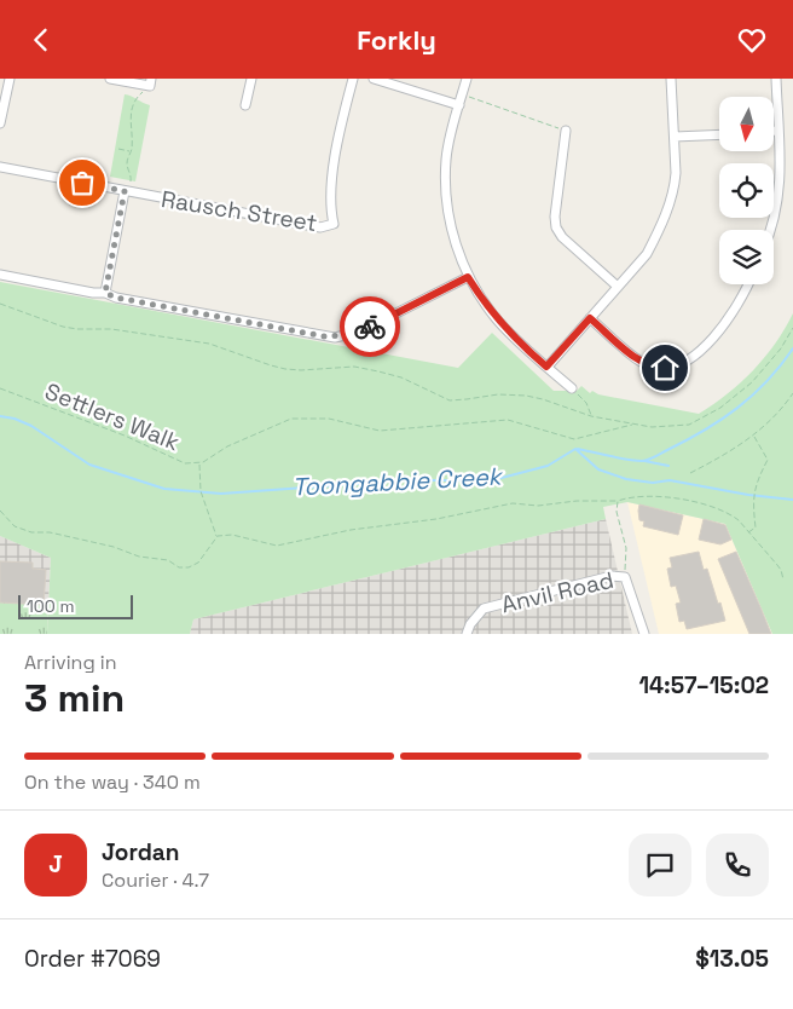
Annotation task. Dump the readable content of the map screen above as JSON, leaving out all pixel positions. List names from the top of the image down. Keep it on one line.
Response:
{"streets":{"street":["Rausch Street","Anvil Road"],"path":["Settlers Walk"]},"water":["Toongabbie Creek"],"scale_bar":"100 m","north":"bottom","page":{"header":"Forkly","scale":"100 m","heading":["3 min","Arriving in","14:57–15:02"],"panel":["Jordan","Courier · 4.7","Order #7069","$13.05"],"bar":"On the way · 340 m","round":"J"}}
